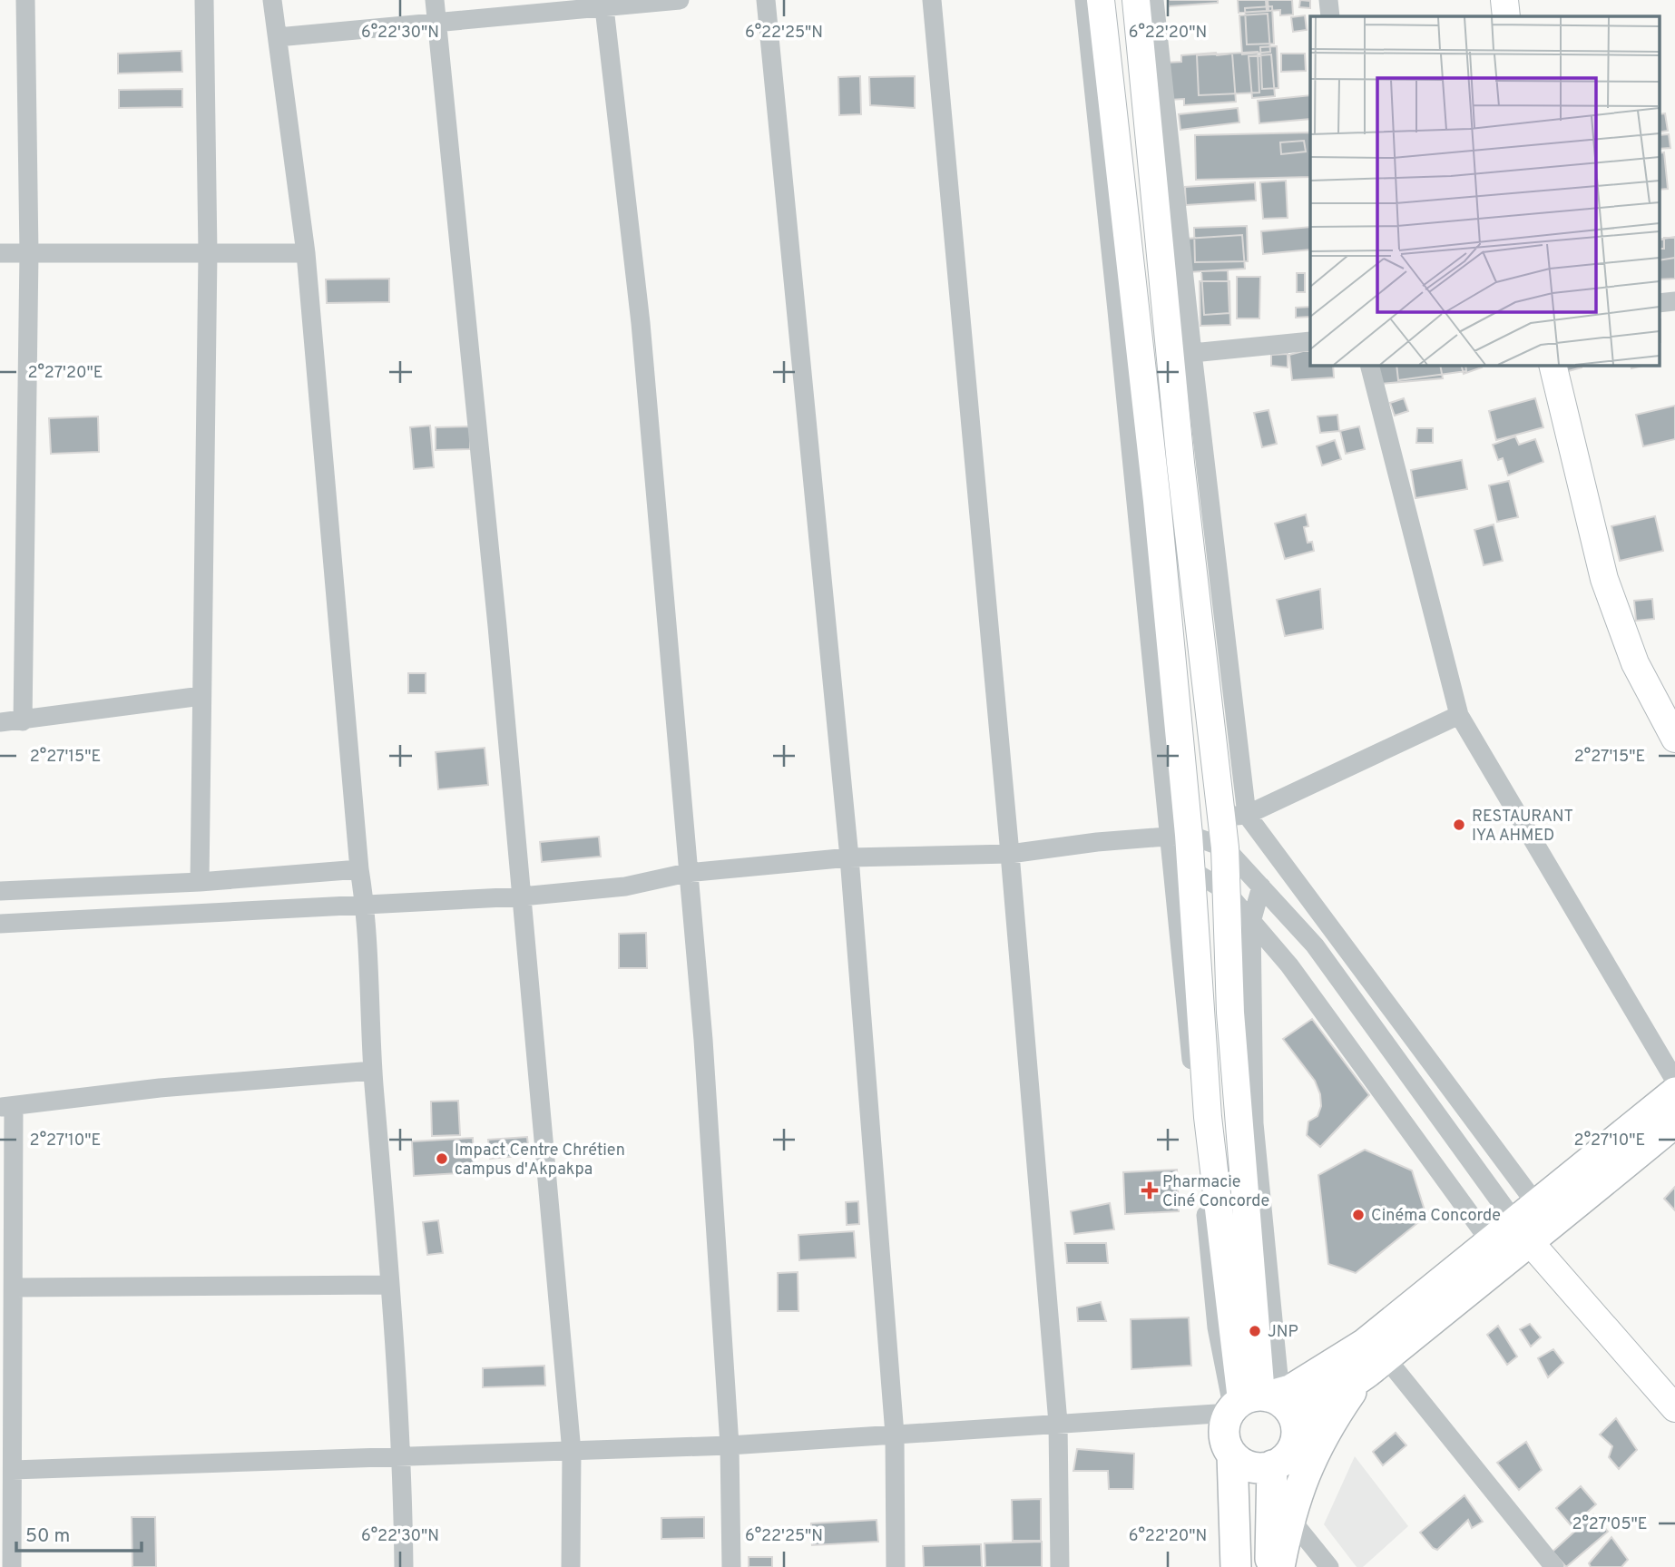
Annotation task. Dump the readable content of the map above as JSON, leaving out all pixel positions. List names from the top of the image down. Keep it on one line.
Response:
{"places":{"other":["RESTAURANT IYA AHMED","Impact Centre Chrétien campus d'Akpakpa","Cinéma Concorde","JNP"],"health":["Pharmacie Ciné Concorde"]},"scale_bar":"50 m","coordinates":["6°22'30\"N","6°22'25\"N","6°22'20\"N","2°27'20\"E","2°27'15\"E","2°27'10\"E","2°27'05\"E"]}
